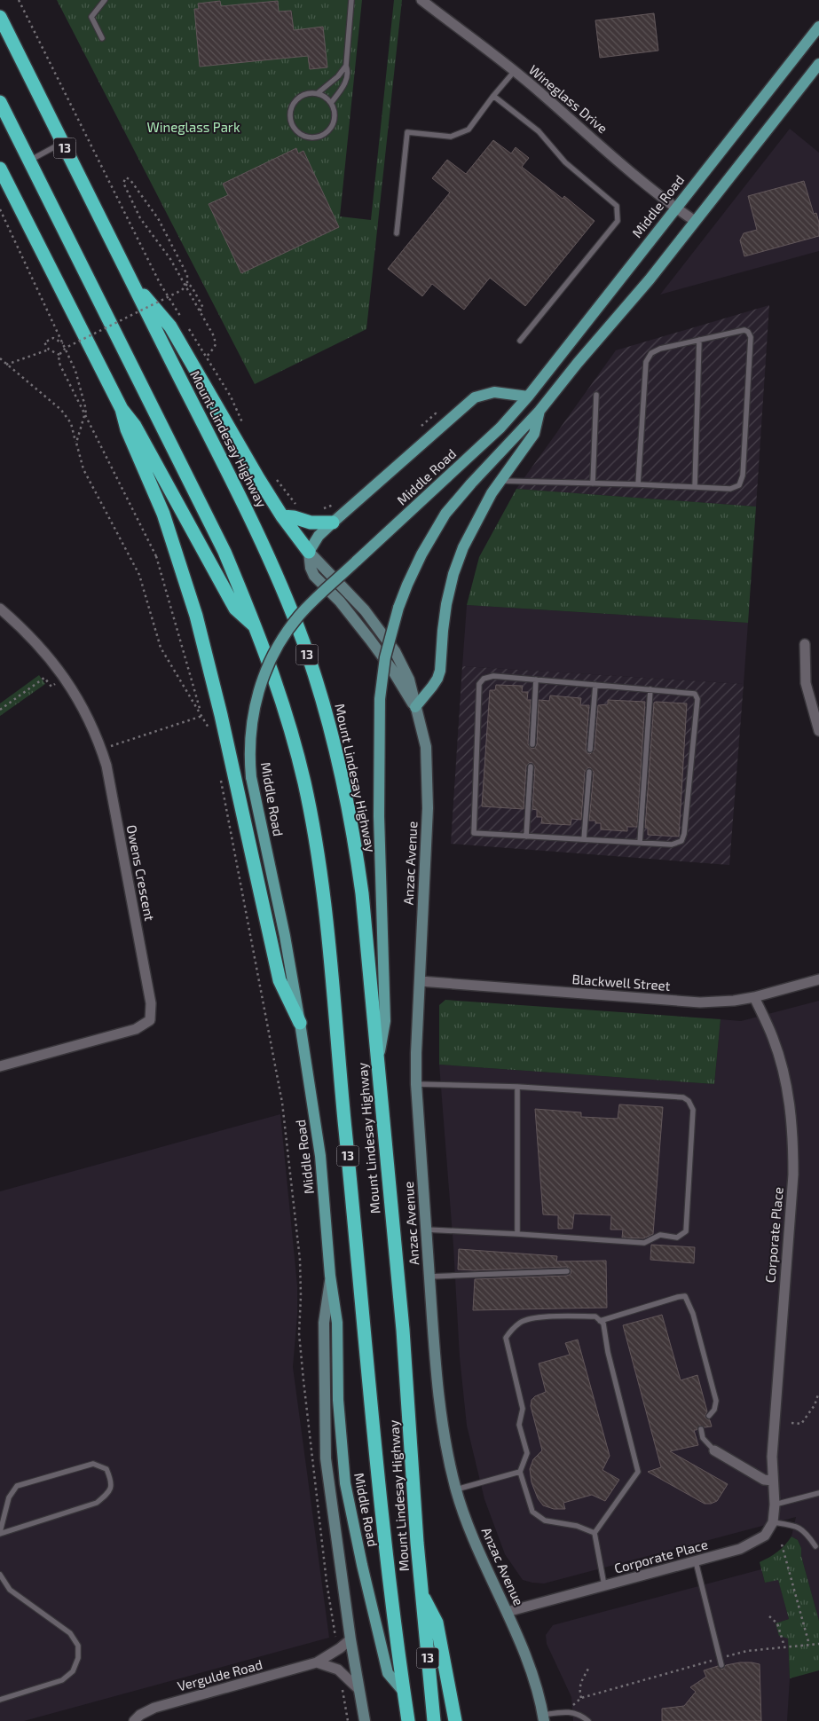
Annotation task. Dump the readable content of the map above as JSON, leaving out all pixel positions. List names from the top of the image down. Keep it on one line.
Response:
{"streets":{"highway":["13","Mount Lindesay Highway"],"main road":["Middle Road","Anzac Avenue"],"street":["Wineglass Drive","Owens Crescent","Blackwell Street","Corporate Place","Vergulde Road"]},"crossings":[["Wineglass Drive","Middle Road"],["Middle Road","Mount Lindesay Highway"],["Anzac Avenue","Blackwell Street"],["Anzac Avenue","Corporate Place"],["Blackwell Street","Corporate Place"]],"parks":["Wineglass Park"]}
